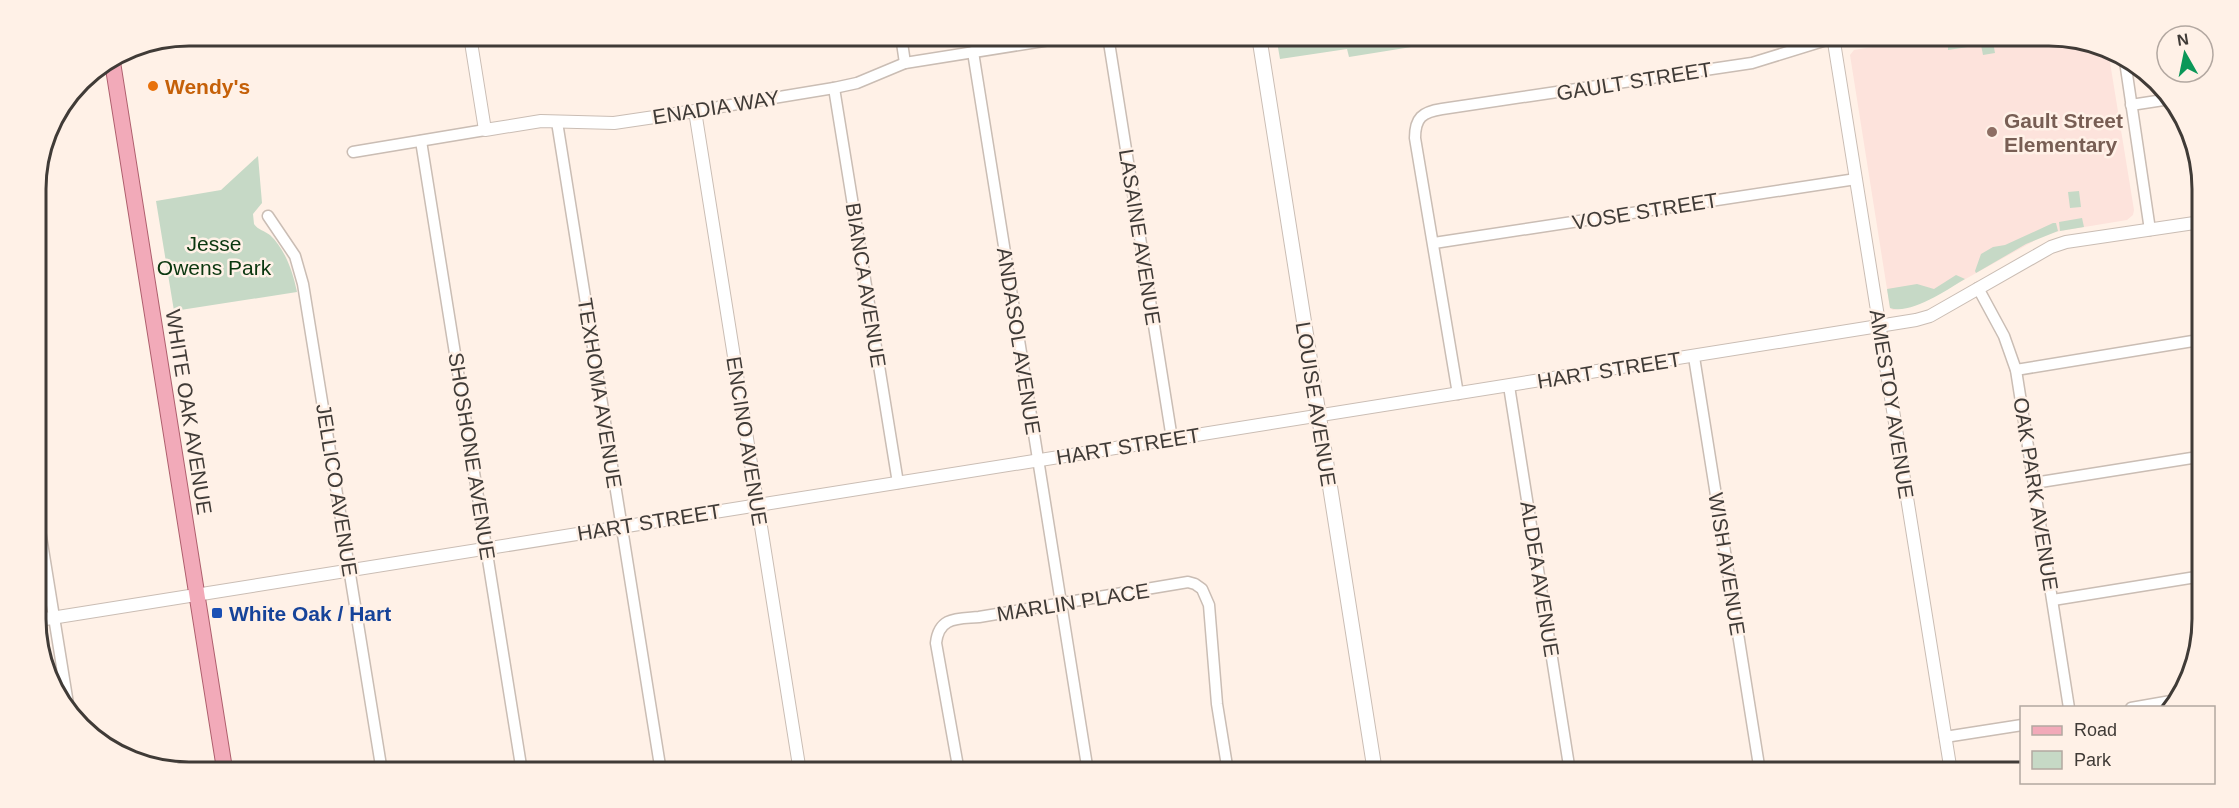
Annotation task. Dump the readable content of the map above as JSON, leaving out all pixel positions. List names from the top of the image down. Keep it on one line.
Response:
{"streets":{"main road":["LOUISE AVENUE","WHITE OAK AVENUE"],"street":["GAULT STREET","ENADIA WAY","VOSE STREET","LASAINE AVENUE","BIANCA AVENUE","ANDASOL AVENUE","HART STREET","TEXHOMA AVENUE","AMESTOY AVENUE","ENCINO AVENUE","SHOSHONE AVENUE","JELLICO AVENUE","OAK PARK AVENUE","WISH AVENUE","ALDEA AVENUE","MARLIN PLACE"]},"crossings":[["GAULT STREET","VOSE STREET"],["ENADIA WAY","BIANCA AVENUE"],["ENADIA WAY","ANDASOL AVENUE"],["ENADIA WAY","TEXHOMA AVENUE"],["ENADIA WAY","ENCINO AVENUE"],["ENADIA WAY","SHOSHONE AVENUE"],["VOSE STREET","AMESTOY AVENUE"],["LASAINE AVENUE","HART STREET"],["BIANCA AVENUE","HART STREET"],["ANDASOL AVENUE","HART STREET"],["ANDASOL AVENUE","MARLIN PLACE"],["HART STREET","TEXHOMA AVENUE"],["HART STREET","LOUISE AVENUE"],["HART STREET","AMESTOY AVENUE"],["HART STREET","WHITE OAK AVENUE"],["HART STREET","ENCINO AVENUE"],["HART STREET","SHOSHONE AVENUE"],["HART STREET","JELLICO AVENUE"],["HART STREET","OAK PARK AVENUE"],["HART STREET","WISH AVENUE"],["HART STREET","ALDEA AVENUE"]],"parks":["Jesse Owens Park"],"places":{"other":["Wendy's","Gault Street Elementary"],"transit":["White Oak / Hart"]},"legend":["Road","Park"],"north":"top"}
